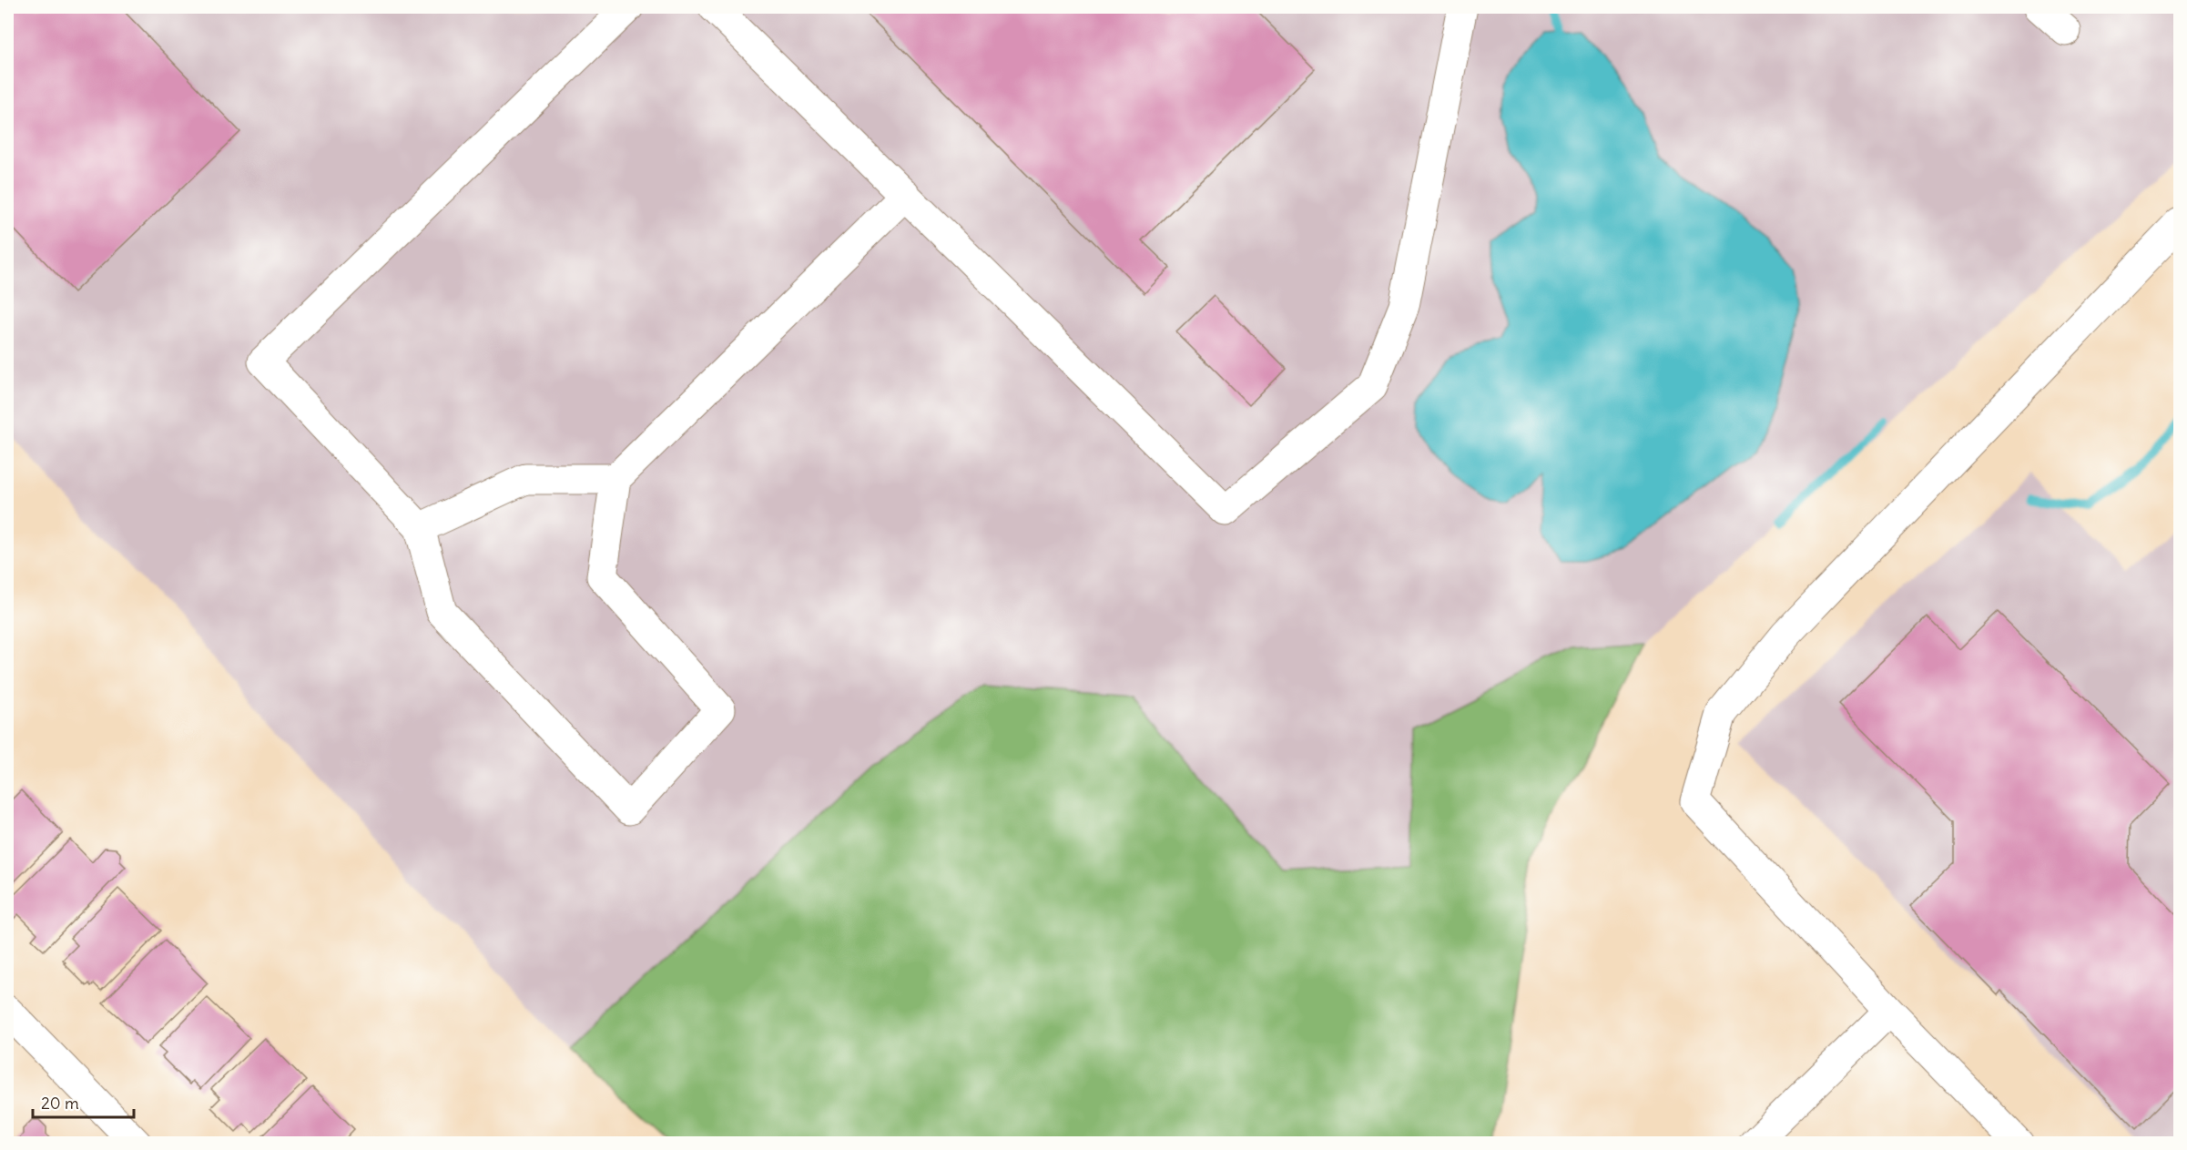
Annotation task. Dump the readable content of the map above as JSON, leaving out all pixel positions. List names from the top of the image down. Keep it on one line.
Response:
{"scale_bar":"20 m"}
